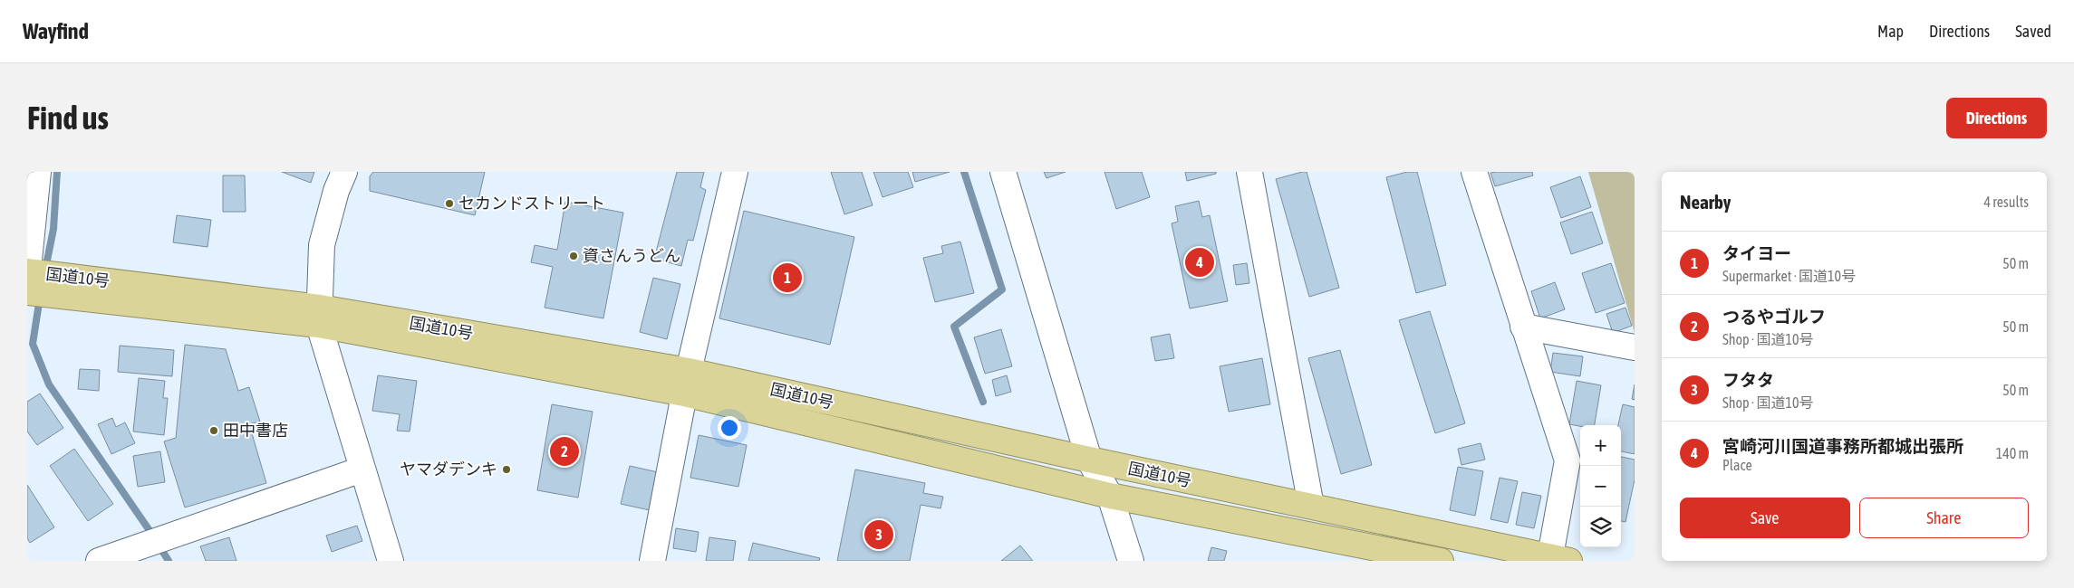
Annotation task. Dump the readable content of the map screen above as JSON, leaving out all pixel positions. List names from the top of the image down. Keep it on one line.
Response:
{"streets":{"highway":["国道10号"]},"places":["セカンドストリート","資さんうどん","田中書店","ヤマダデンキ"],"page":{"header":"Wayfind","nav":["Map","Directions","Saved"],"buttons":["Directions",["Save","Share"]],"title":"Find us","heading":["Nearby","4 results"],"list":[{"mark":"1","name":"タイヨー","note":"Supermarket · 国道10号","value":"50 m"},{"mark":"2","name":"つるやゴルフ","note":"Shop · 国道10号","value":"50 m"},{"mark":"3","name":"フタタ","note":"Shop · 国道10号","value":"50 m"},{"mark":"4","name":"宮崎河川国道事務所都城出張所","note":"Place","value":"140 m"}],"pins":["4","1","2","3"],"map_buttons":["+","−"]}}
